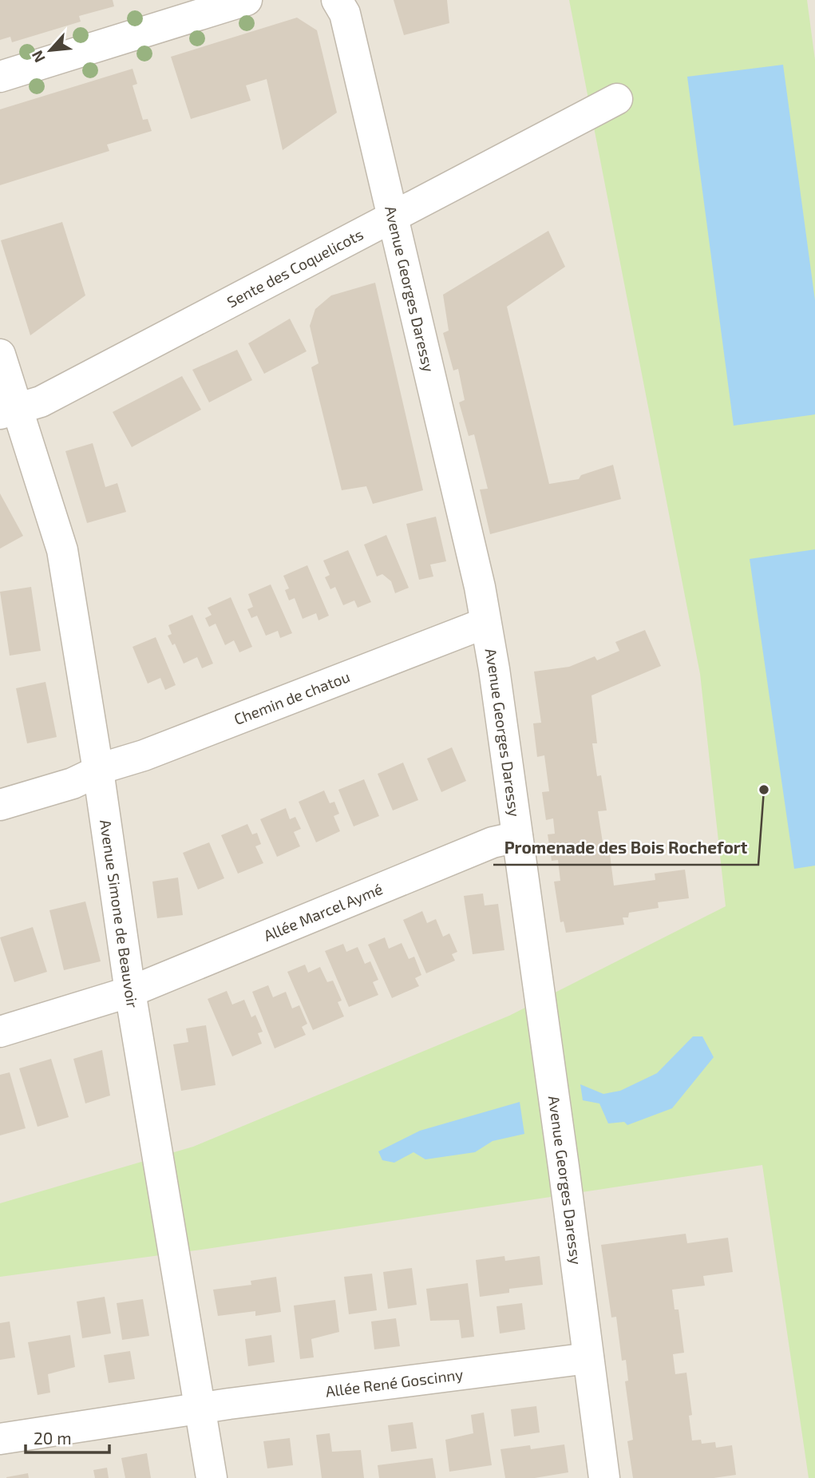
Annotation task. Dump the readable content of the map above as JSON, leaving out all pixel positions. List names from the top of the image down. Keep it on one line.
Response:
{"streets":{"street":["Sente des Coquelicots","Avenue Georges Daressy","Chemin de chatou","Allée Marcel Aymé","Avenue Simone de Beauvoir","Allée René Goscinny"]},"crossings":[["Sente des Coquelicots","Avenue Georges Daressy"],["Sente des Coquelicots","Avenue Simone de Beauvoir"],["Avenue Georges Daressy","Chemin de chatou"],["Avenue Georges Daressy","Allée Marcel Aymé"],["Avenue Georges Daressy","Allée René Goscinny"],["Chemin de chatou","Avenue Simone de Beauvoir"],["Allée Marcel Aymé","Avenue Simone de Beauvoir"],["Avenue Simone de Beauvoir","Allée René Goscinny"]],"places":["Promenade des Bois Rochefort"],"scale_bar":"20 m","north":"bottom left"}
